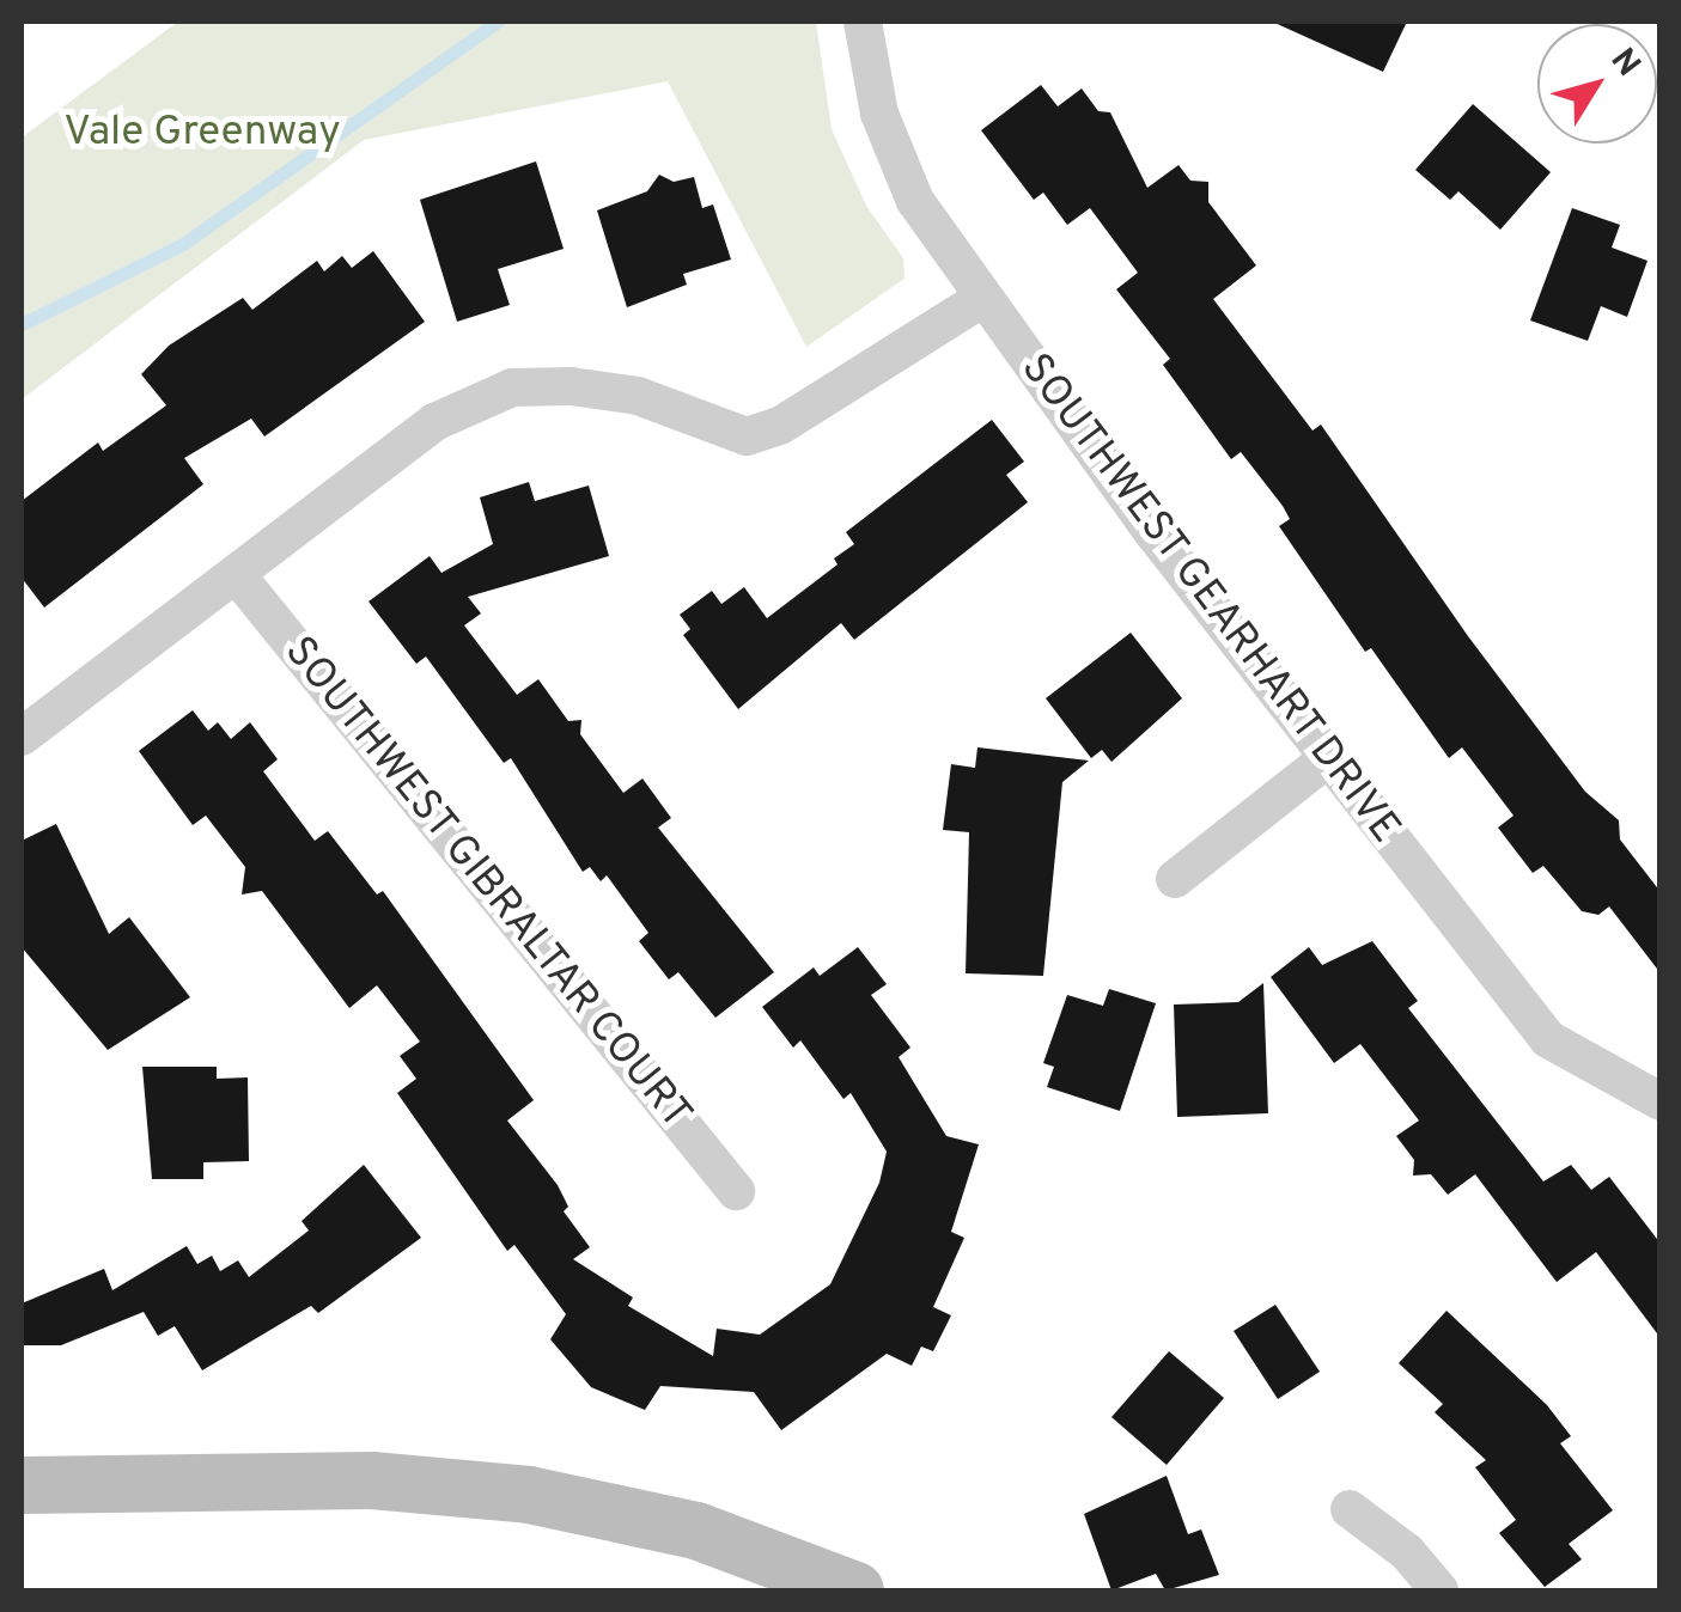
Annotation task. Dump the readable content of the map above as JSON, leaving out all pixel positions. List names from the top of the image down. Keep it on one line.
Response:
{"streets":{"street":["SOUTHWEST GEARHART DRIVE","SOUTHWEST GIBRALTAR COURT"]},"parks":["Vale Greenway"],"north":"top right"}
